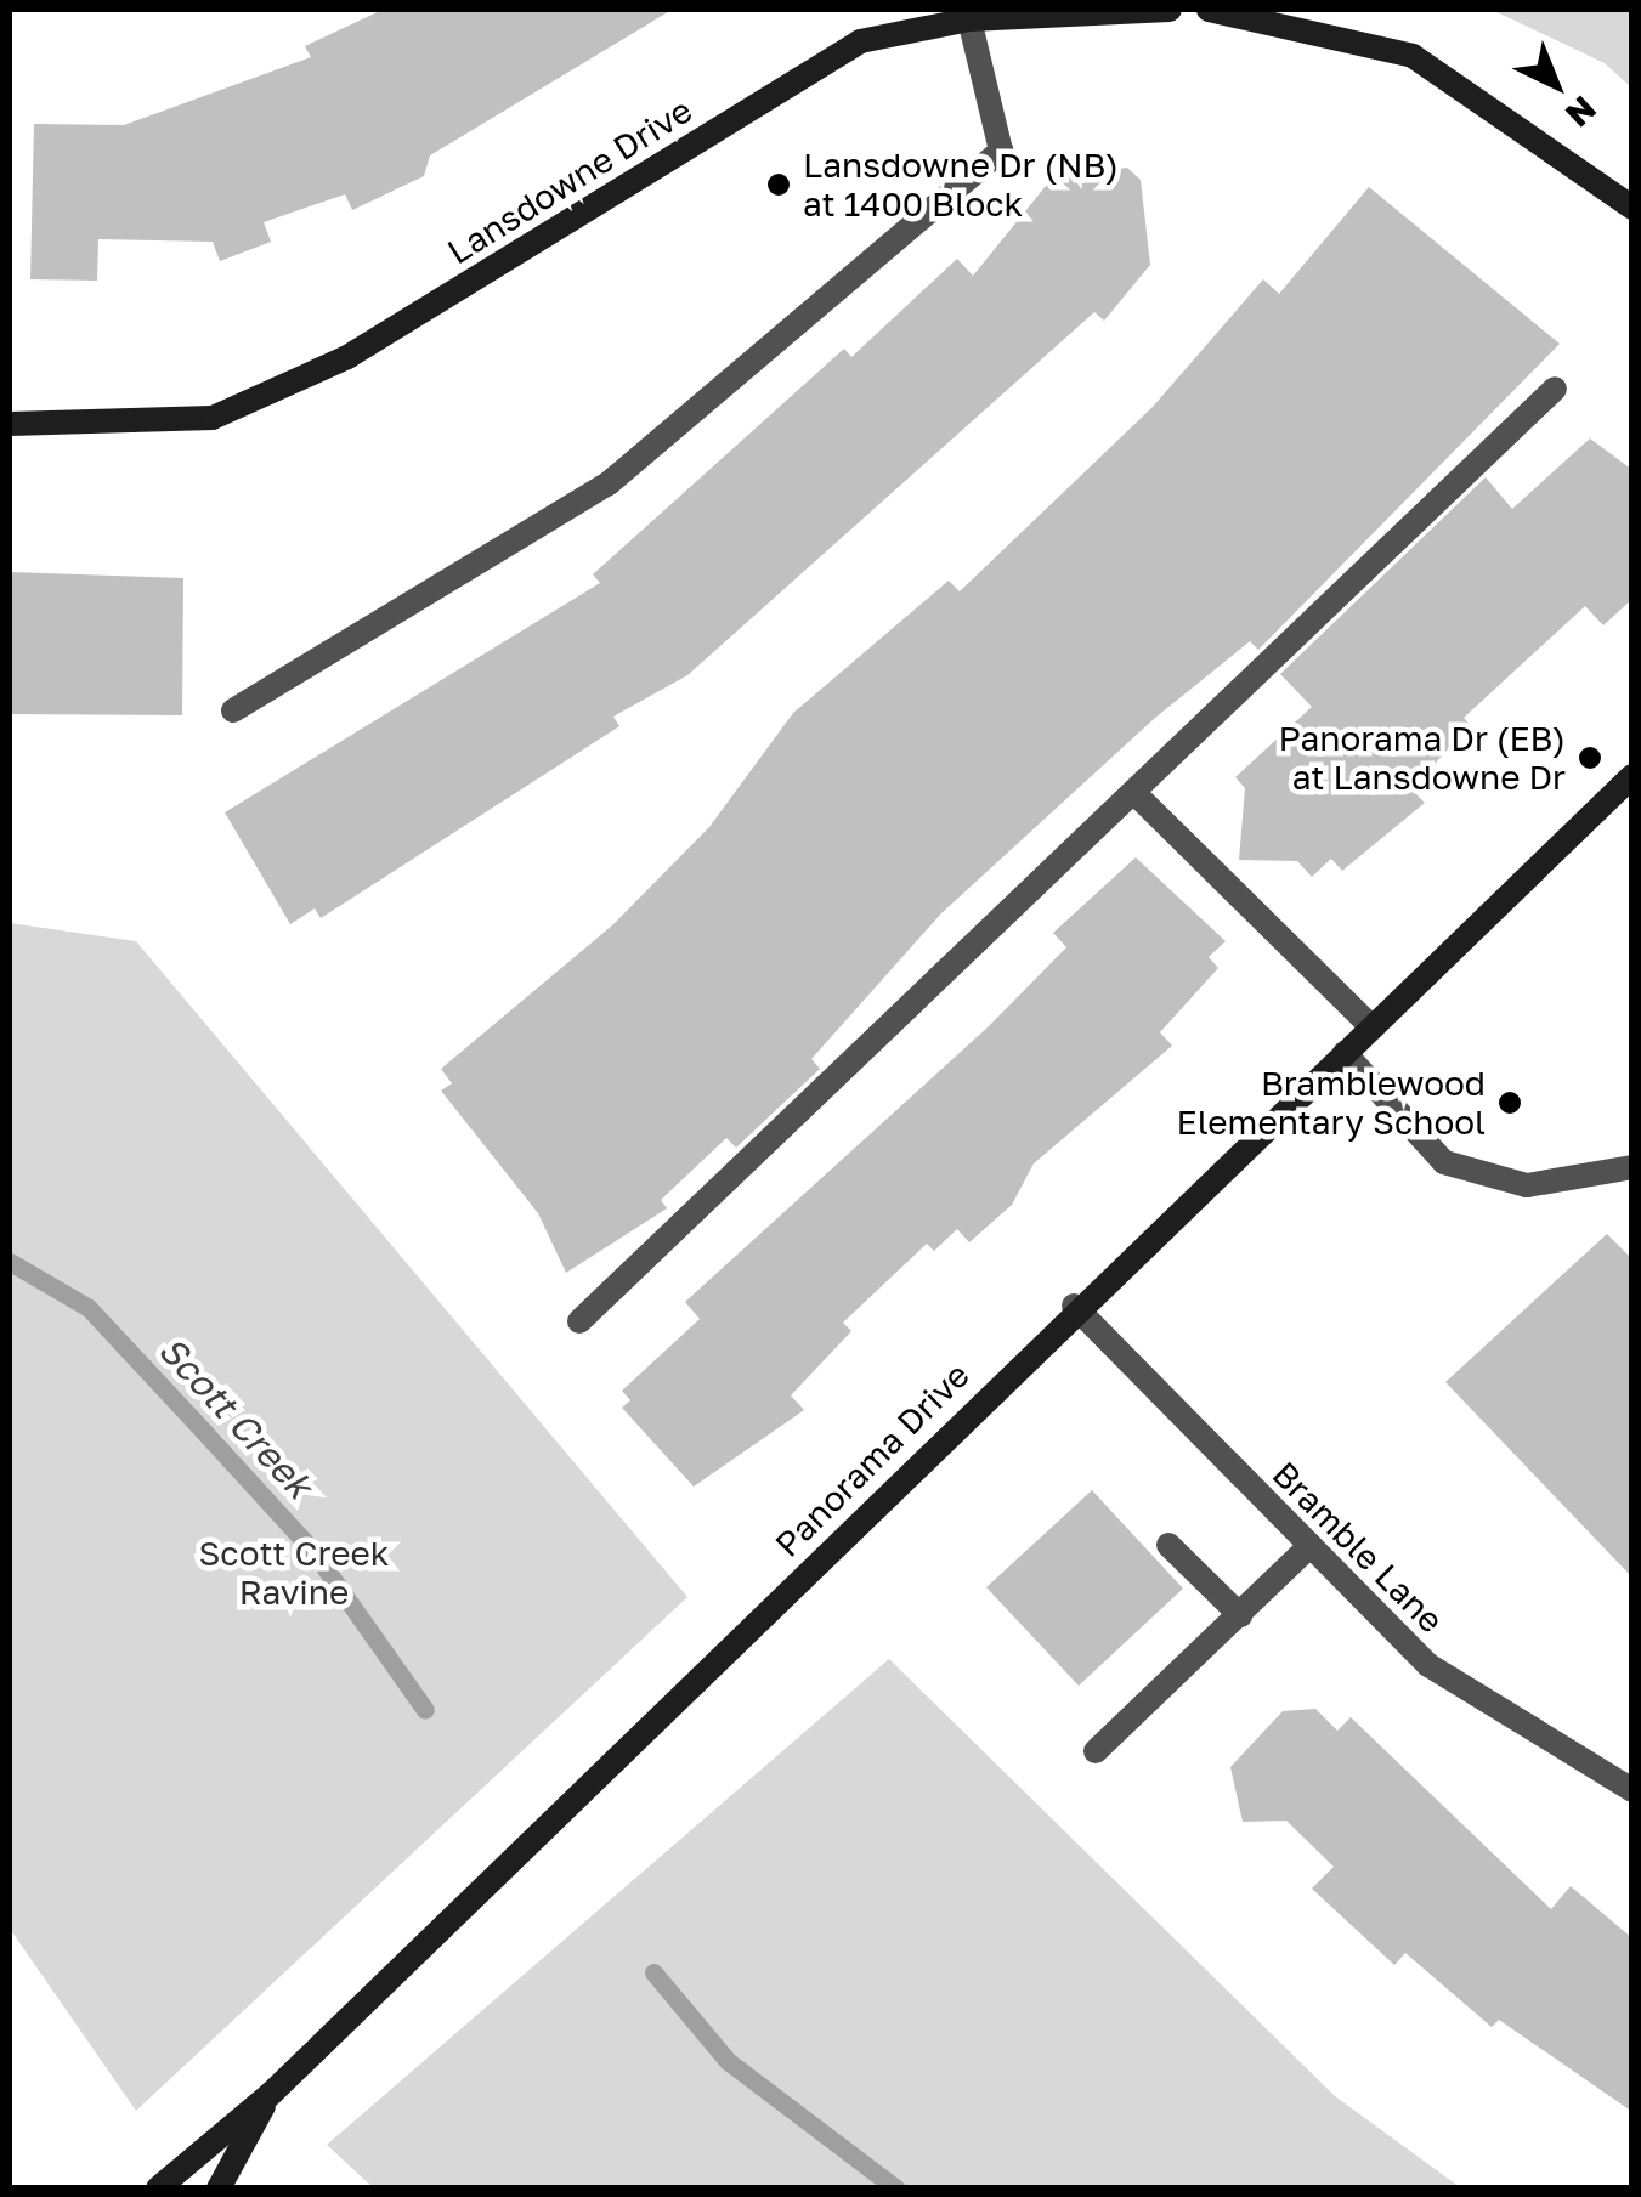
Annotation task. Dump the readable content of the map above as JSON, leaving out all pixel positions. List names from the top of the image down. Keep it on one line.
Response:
{"streets":{"street":["Lansdowne Drive","Panorama Drive","Bramble Lane"]},"crossings":[["Panorama Drive","Bramble Lane"]],"water":["Scott Creek"],"parks":["Scott Creek Ravine"],"places":["Lansdowne Dr (NB) at 1400 Block","Panorama Dr (EB) at Lansdowne Dr","Bramblewood Elementary School"],"north":"bottom right"}
